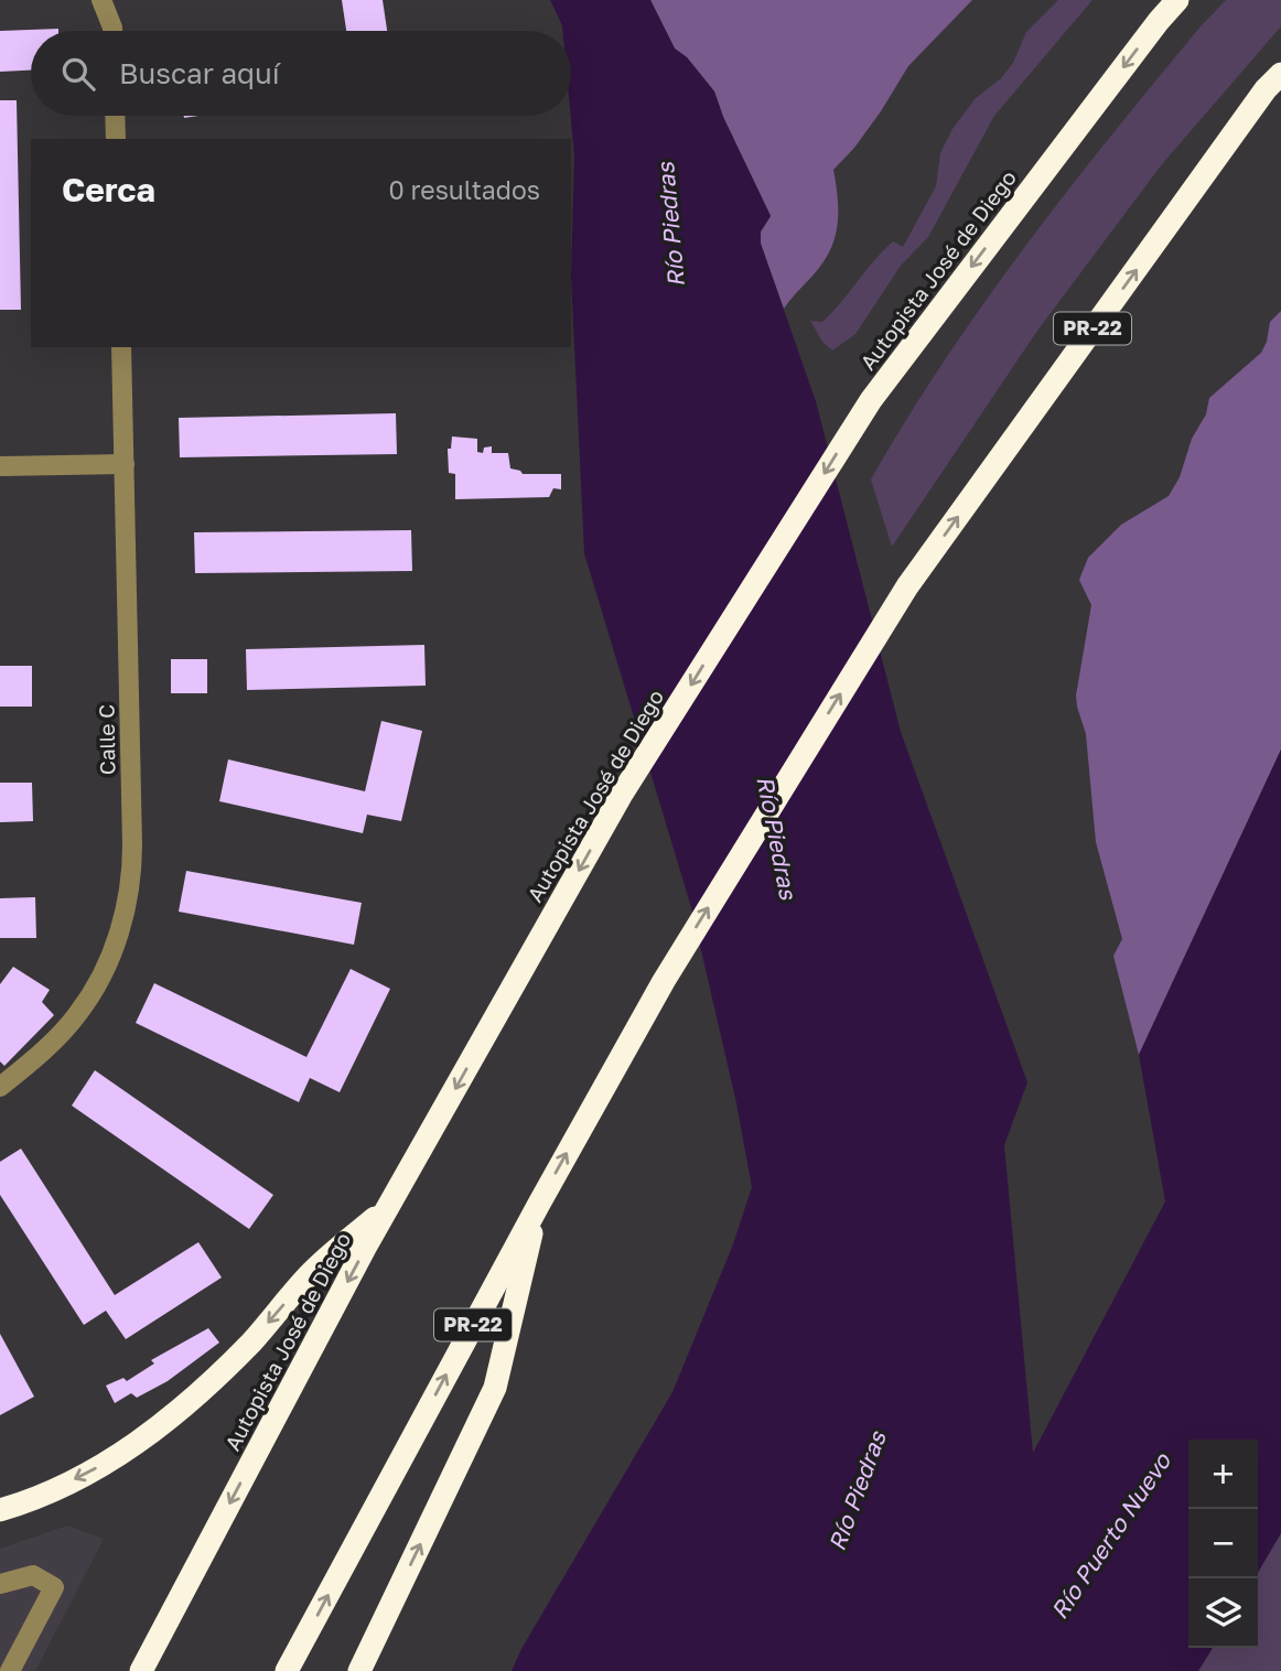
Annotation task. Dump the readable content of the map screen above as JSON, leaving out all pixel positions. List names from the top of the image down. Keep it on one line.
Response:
{"streets":{"highway":["Autopista José de Diego","PR-22"],"street":["Calle C"]},"water":["Río Piedras","Río Puerto Nuevo"],"page":{"search":"Buscar aquí","heading":["Cerca","0 resultados"],"map_buttons":["+","−"]}}
